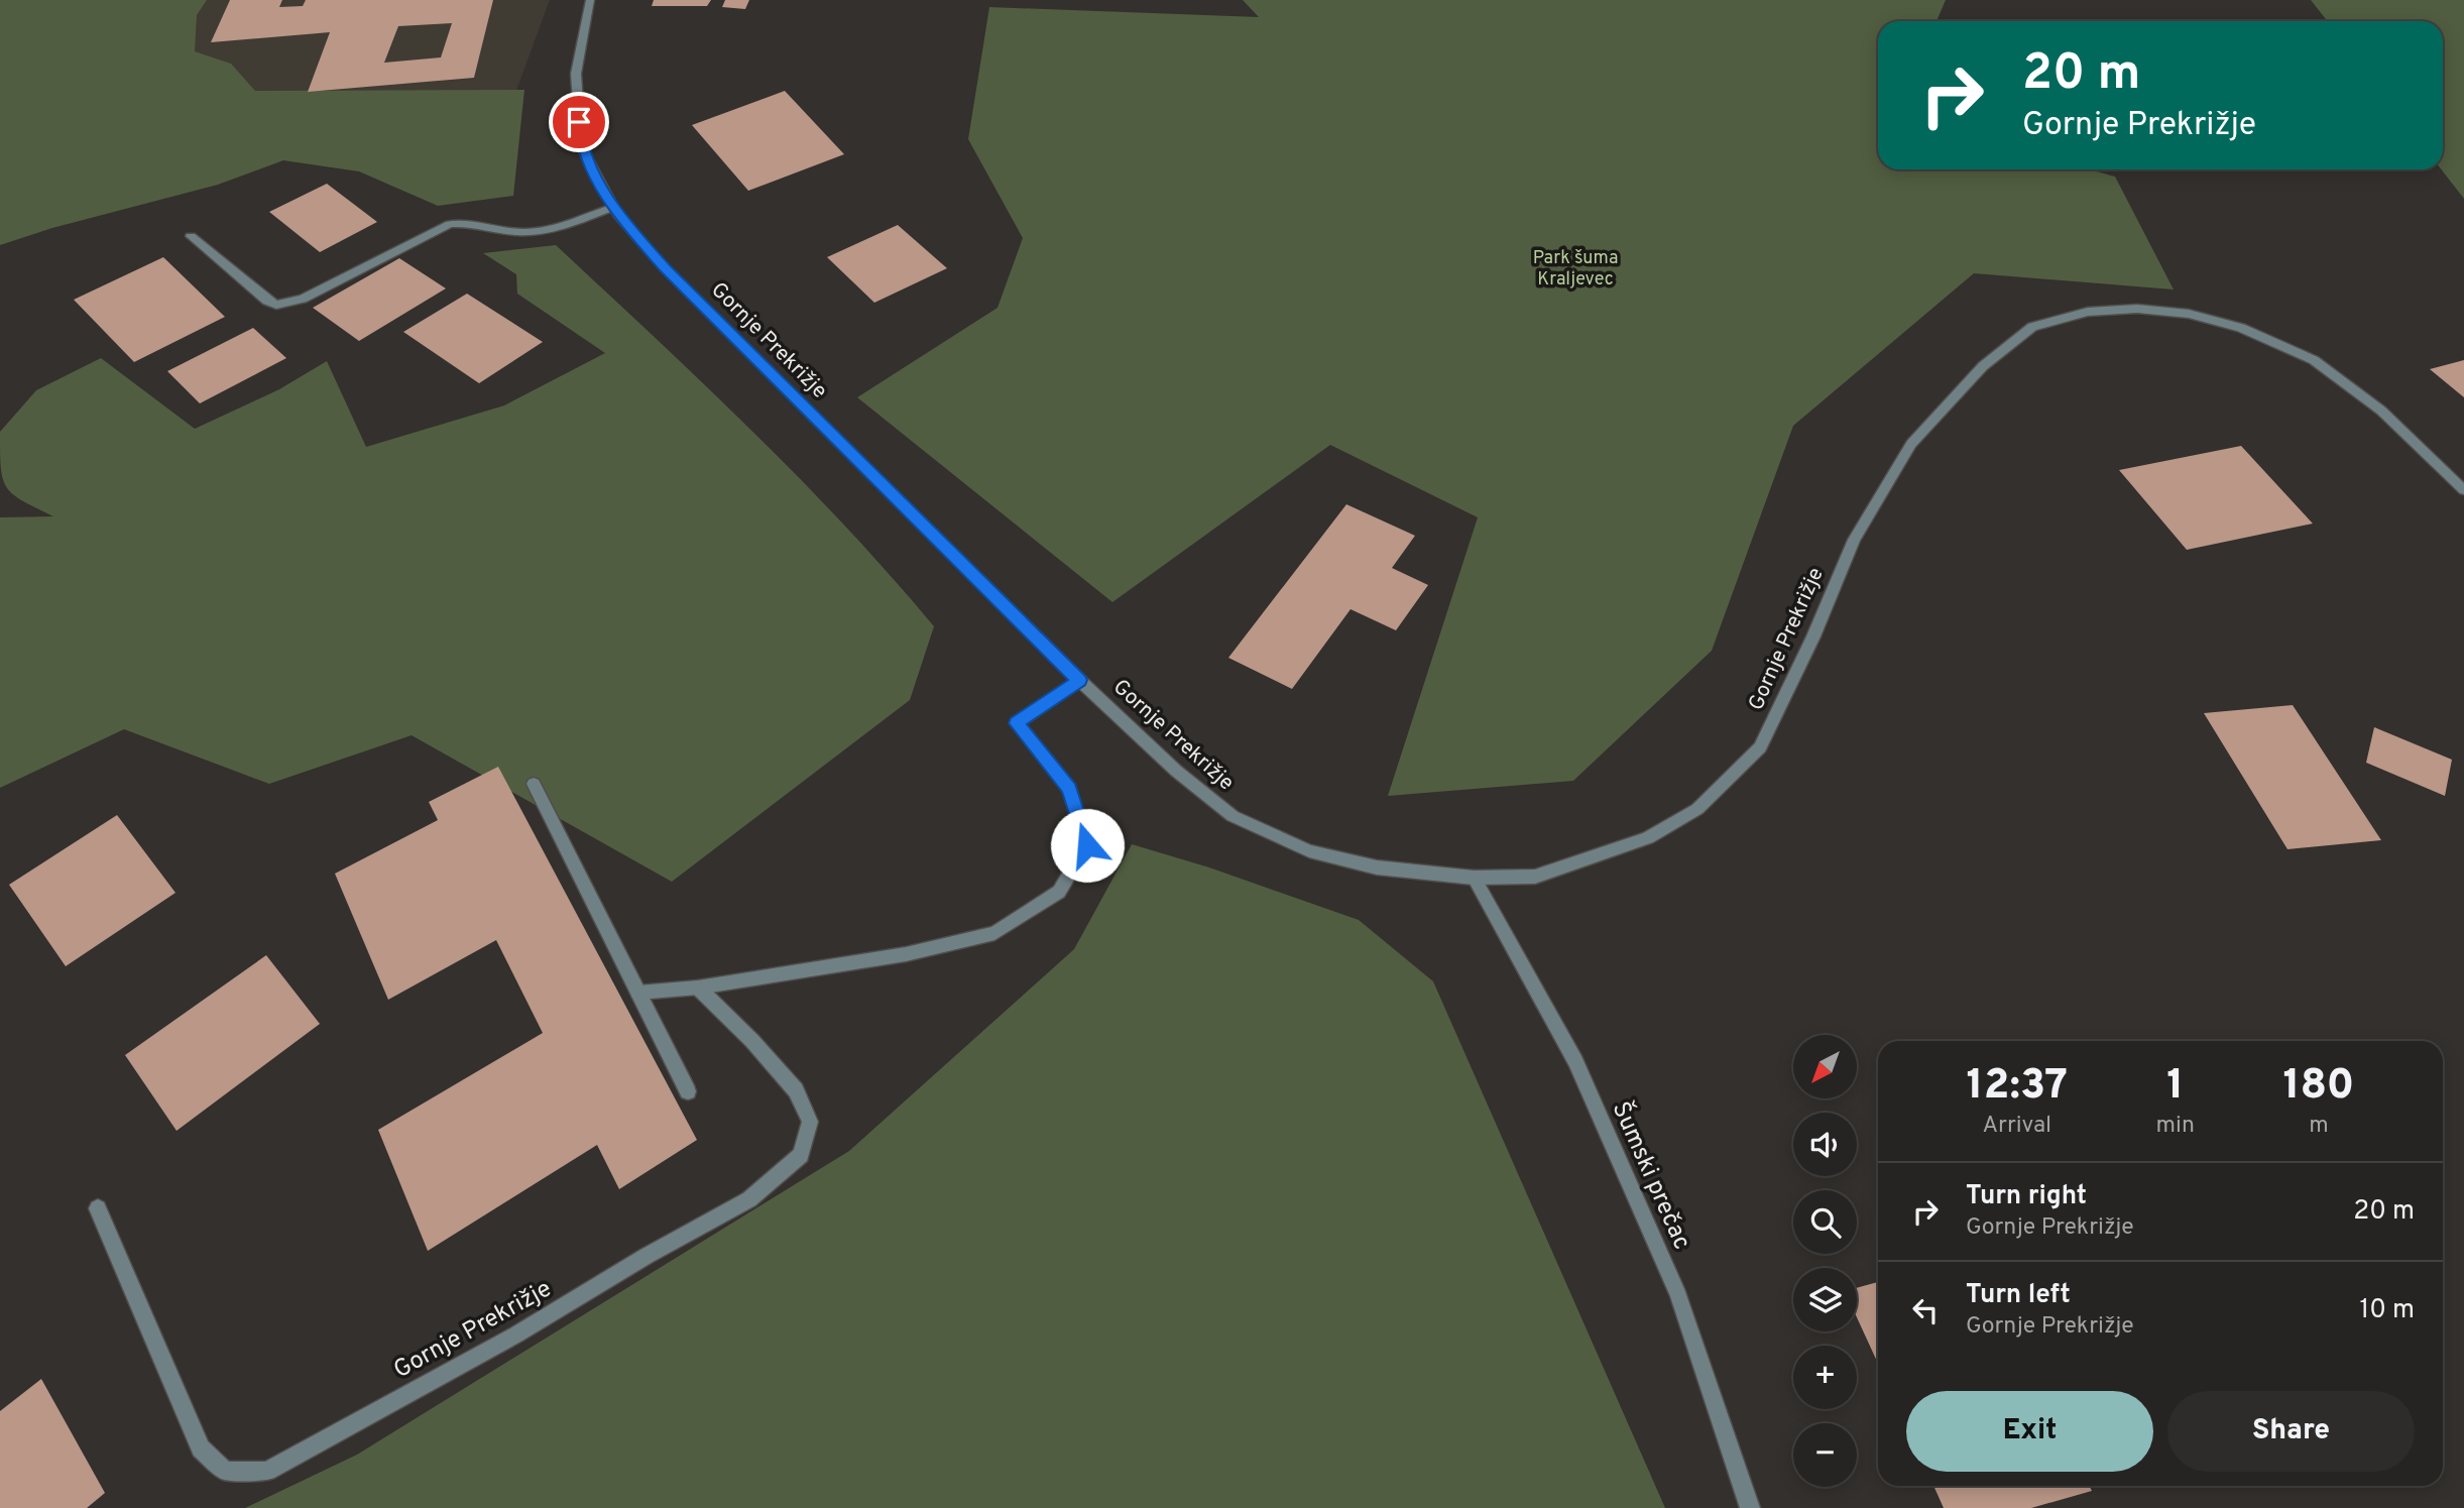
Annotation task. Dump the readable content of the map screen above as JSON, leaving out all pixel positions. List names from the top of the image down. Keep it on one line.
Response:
{"streets":{"street":["Gornje Prekrižje","Šumski prečac"]},"crossings":[["Gornje Prekrižje","Šumski prečac"]],"parks":["Park šuma Kraljevec"],"north":"bottom left","page":{"turn":["20 m","Gornje Prekrižje"],"map_buttons":["+","−"],"eta":["12:37","Arrival","1","min","180","m"],"list":[{"name":"Turn right","note":"Gornje Prekrižje","value":"20 m"},{"name":"Turn left","note":"Gornje Prekrižje","value":"10 m"}],"buttons":["Exit","Share"]}}
